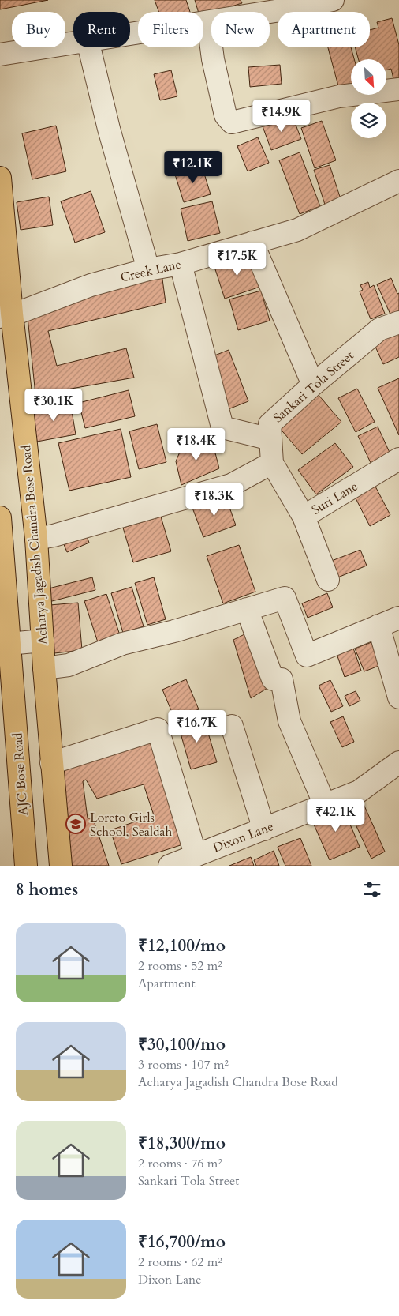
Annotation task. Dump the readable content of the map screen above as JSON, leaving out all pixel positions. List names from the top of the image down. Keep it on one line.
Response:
{"streets":{"main road":["Acharya Jagadish Chandra Bose Road","AJC Bose Road"],"street":["Creek Lane","Sankari Tola Street","Suri Lane","Dixon Lane"]},"crossings":[["Creek Lane","Acharya Jagadish Chandra Bose Road"],["Sankari Tola Street","Suri Lane"]],"places":{"school or university":["Loreto Girls School, Sealdah"]},"north":"bottom right","page":{"chip":["Buy","Rent","Filters","New","Apartment"],"price":["₹14.9K","₹12.1K","₹17.5K","₹30.1K","₹18.4K","₹18.3K","₹16.7K","₹42.1K"],"heading":"8 homes","list":[{"name":"₹12,100/mo","note":"2 rooms · 52 m² · Apartment"},{"name":"₹30,100/mo","note":"3 rooms · 107 m² · Acharya Jagadish Chandra Bose Road"},{"name":"₹18,300/mo","note":"2 rooms · 76 m² · Sankari Tola Street"},{"name":"₹16,700/mo","note":"2 rooms · 62 m² · Dixon Lane"}]}}
